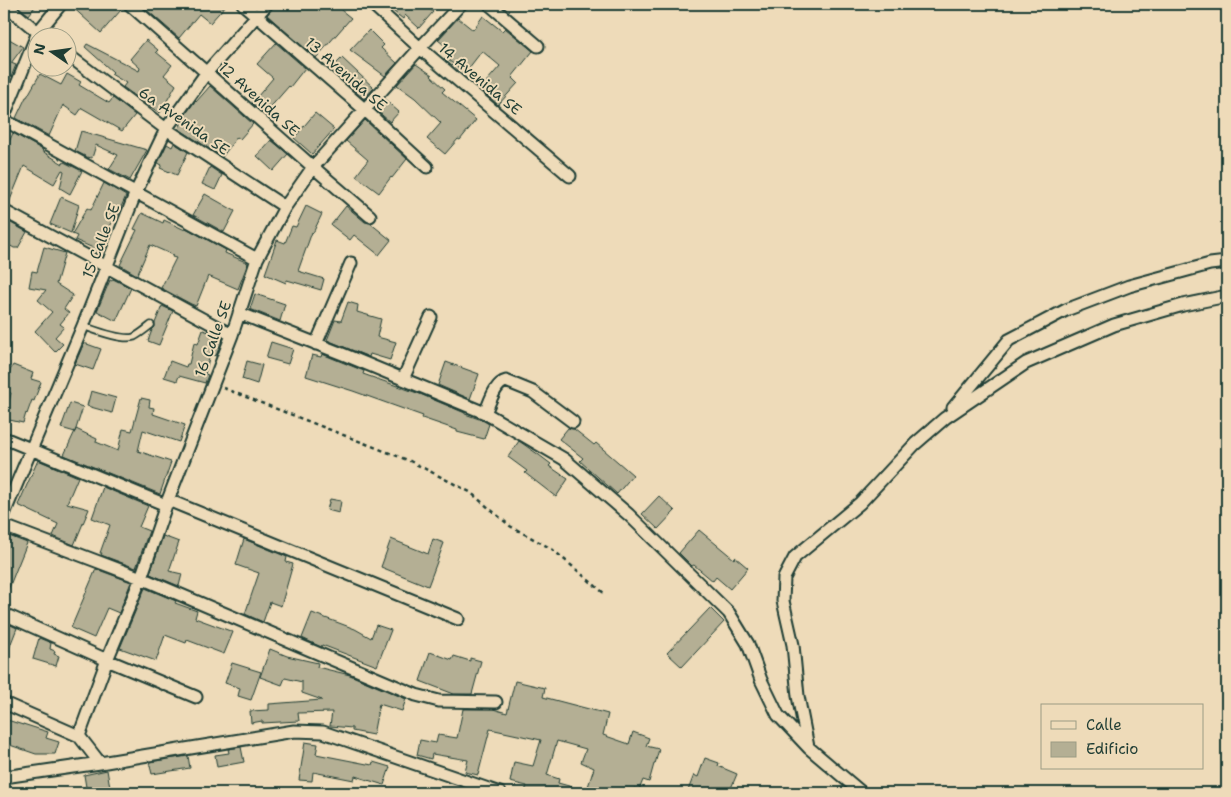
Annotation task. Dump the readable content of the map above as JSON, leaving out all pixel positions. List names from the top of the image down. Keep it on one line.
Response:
{"streets":{"street":["13 Avenida SE","14 Avenida SE","12 Avenida SE","6a Avenida SE","15 Calle SE","16 Calle SE"]},"crossings":[["13 Avenida SE","15 Calle SE"],["13 Avenida SE","16 Calle SE"],["14 Avenida SE","16 Calle SE"],["12 Avenida SE","15 Calle SE"],["12 Avenida SE","16 Calle SE"],["6a Avenida SE","15 Calle SE"],["6a Avenida SE","16 Calle SE"]],"legend":["Calle","Edificio"],"north":"left"}
